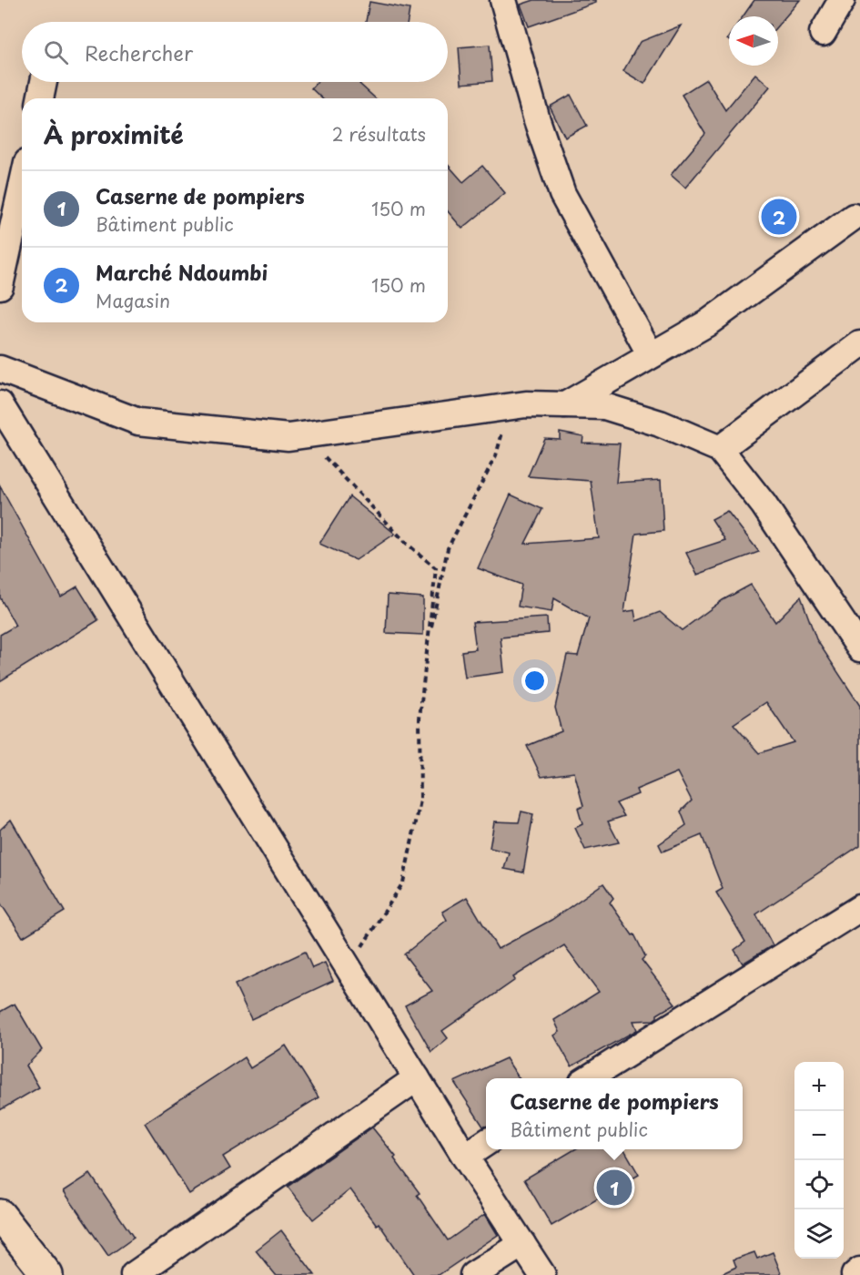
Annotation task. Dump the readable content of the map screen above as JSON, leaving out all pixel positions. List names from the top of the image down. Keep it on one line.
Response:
{"north":"left","page":{"search":"Rechercher","heading":["À proximité","2 résultats"],"list":[{"mark":"1","name":"Caserne de pompiers","note":"Bâtiment public","value":"150 m"},{"mark":"2","name":"Marché Ndoumbi","note":"Magasin","value":"150 m"}],"pins":["2","1"],"map_buttons":["+","−"],"popup":["Caserne de pompiers","Bâtiment public"]}}
